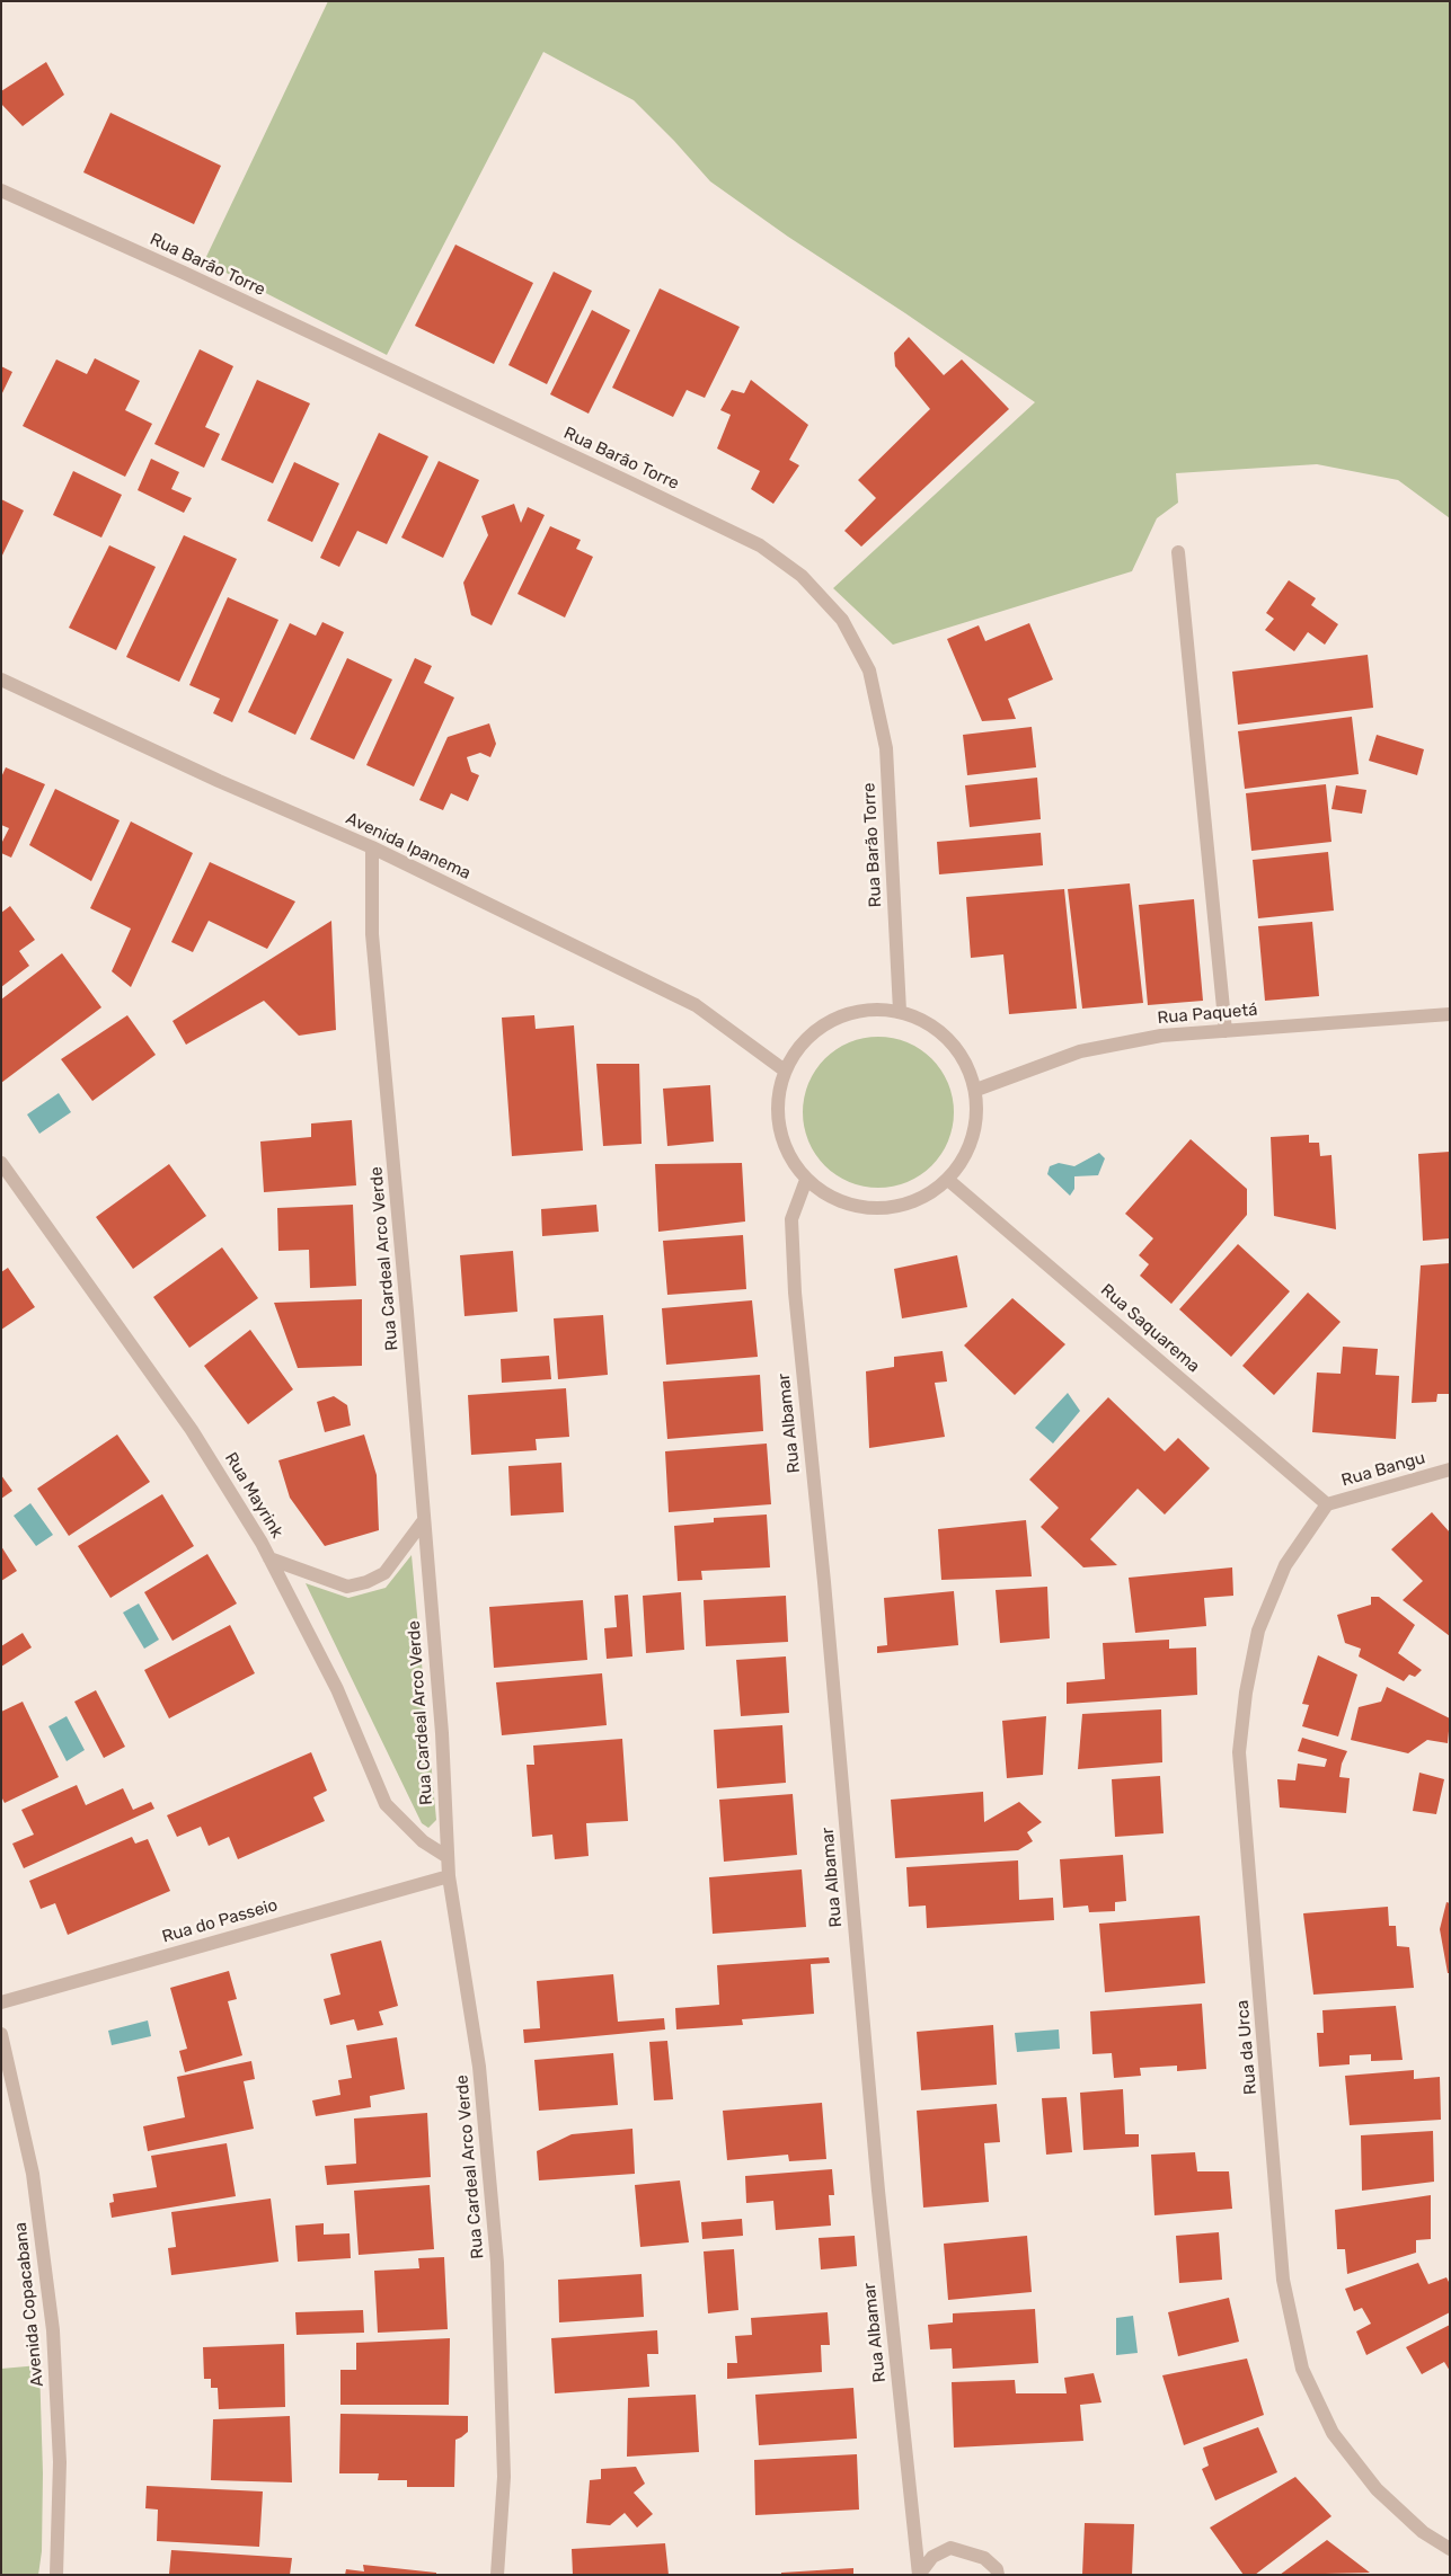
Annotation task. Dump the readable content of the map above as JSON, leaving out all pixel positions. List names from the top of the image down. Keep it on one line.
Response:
{"streets":{"street":["Rua Barão Torre","Avenida Ipanema","Rua Paquetá","Rua Cardeal Arco Verde","Rua Saquarema","Rua Albamar","Rua Bangu","Rua Mayrink","Rua do Passeio","Rua da Urca","Avenida Copacabana"]},"crossings":[["Rua Barão Torre","Avenida Ipanema"],["Rua Barão Torre","Rua Paquetá"],["Rua Barão Torre","Rua Saquarema"],["Rua Barão Torre","Rua Albamar"],["Avenida Ipanema","Rua Paquetá"],["Avenida Ipanema","Rua Cardeal Arco Verde"],["Avenida Ipanema","Rua Saquarema"],["Avenida Ipanema","Rua Albamar"],["Rua Paquetá","Rua Saquarema"],["Rua Paquetá","Rua Albamar"],["Rua Cardeal Arco Verde","Rua Mayrink"],["Rua Cardeal Arco Verde","Rua do Passeio"],["Rua Saquarema","Rua Albamar"],["Rua Saquarema","Rua Bangu"],["Rua Saquarema","Rua da Urca"],["Rua Bangu","Rua da Urca"]]}
